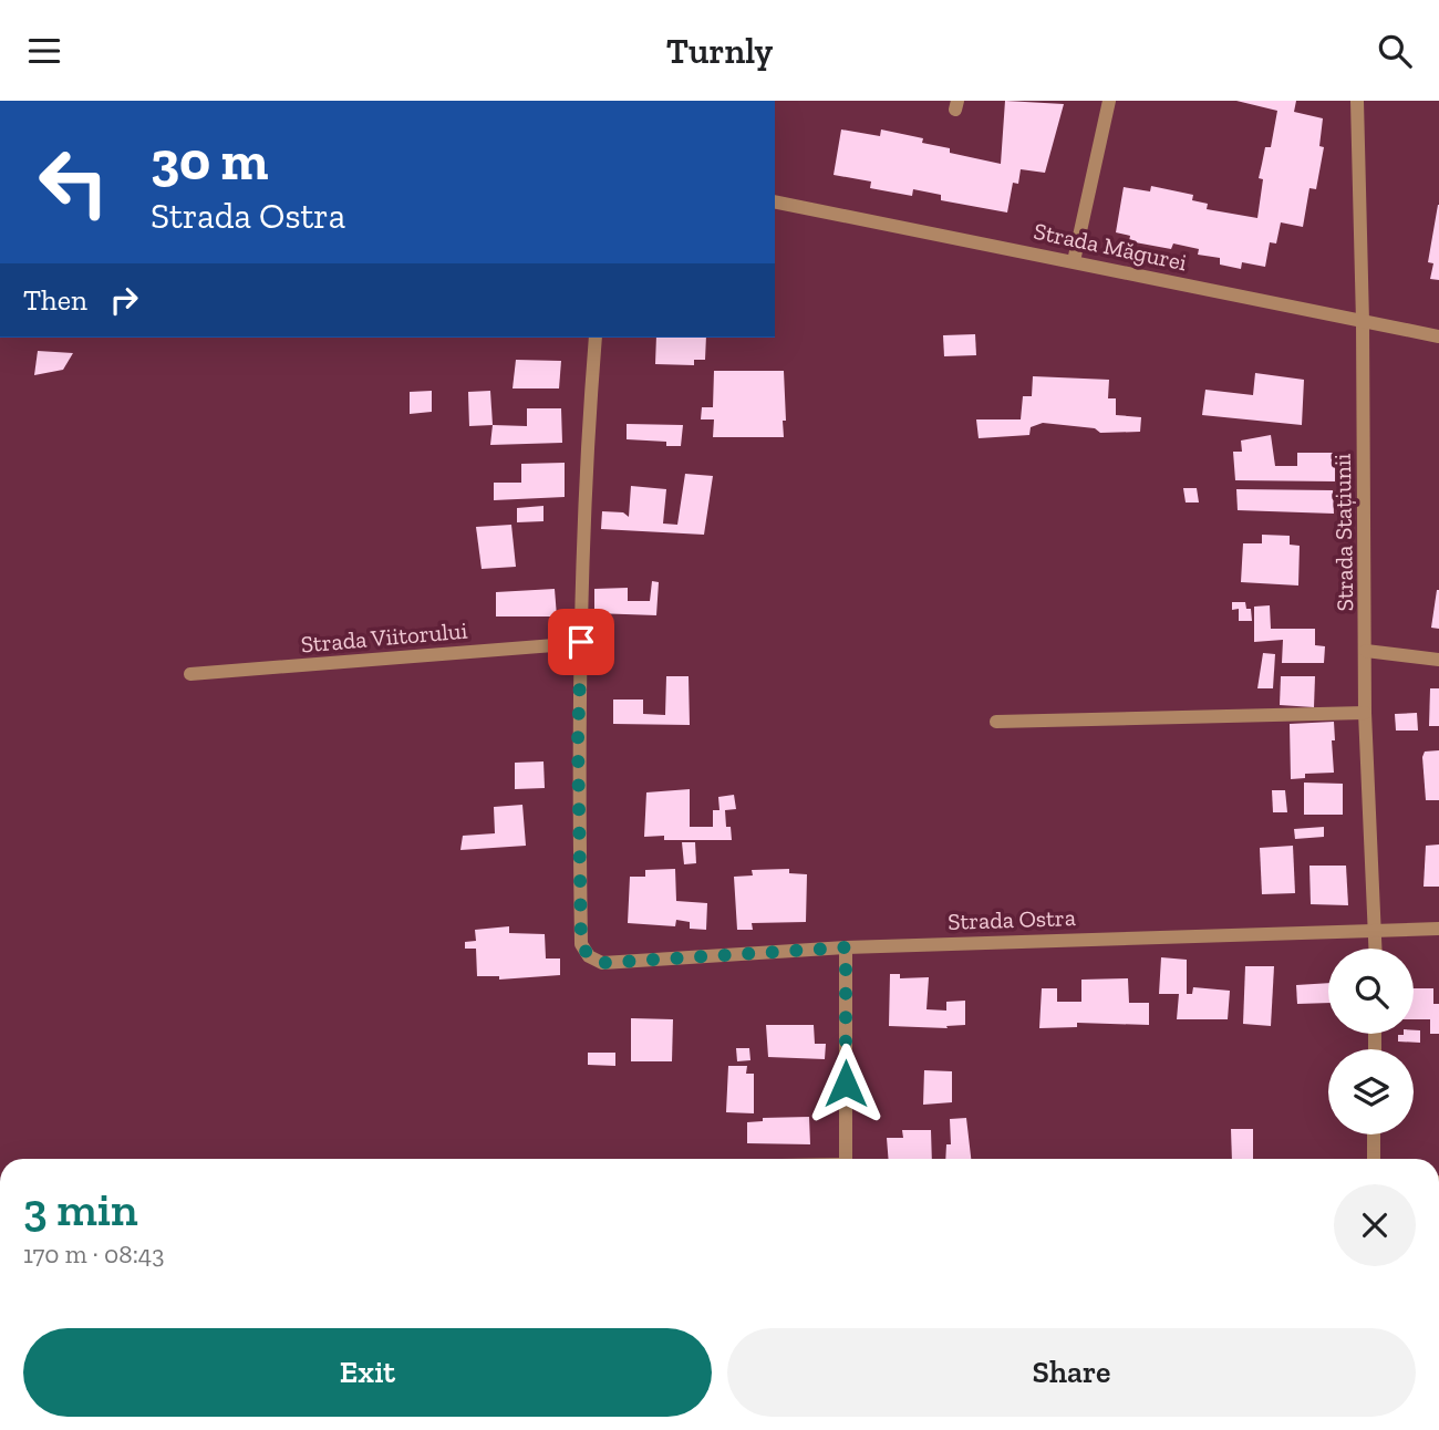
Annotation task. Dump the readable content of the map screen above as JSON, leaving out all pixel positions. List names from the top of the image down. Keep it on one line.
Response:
{"streets":{"street":["Strada Măgurei","Strada Stațiunii","Strada Viitorului","Strada Ostra"]},"crossings":[["Strada Măgurei","Strada Stațiunii"],["Strada Stațiunii","Strada Ostra"],["Strada Viitorului","Strada Ostra"]],"page":{"header":"Turnly","turn":["30 m","Strada Ostra"],"then":"Then","heading":["3 min","170 m · 08:43"],"buttons":["Exit","Share"]}}
